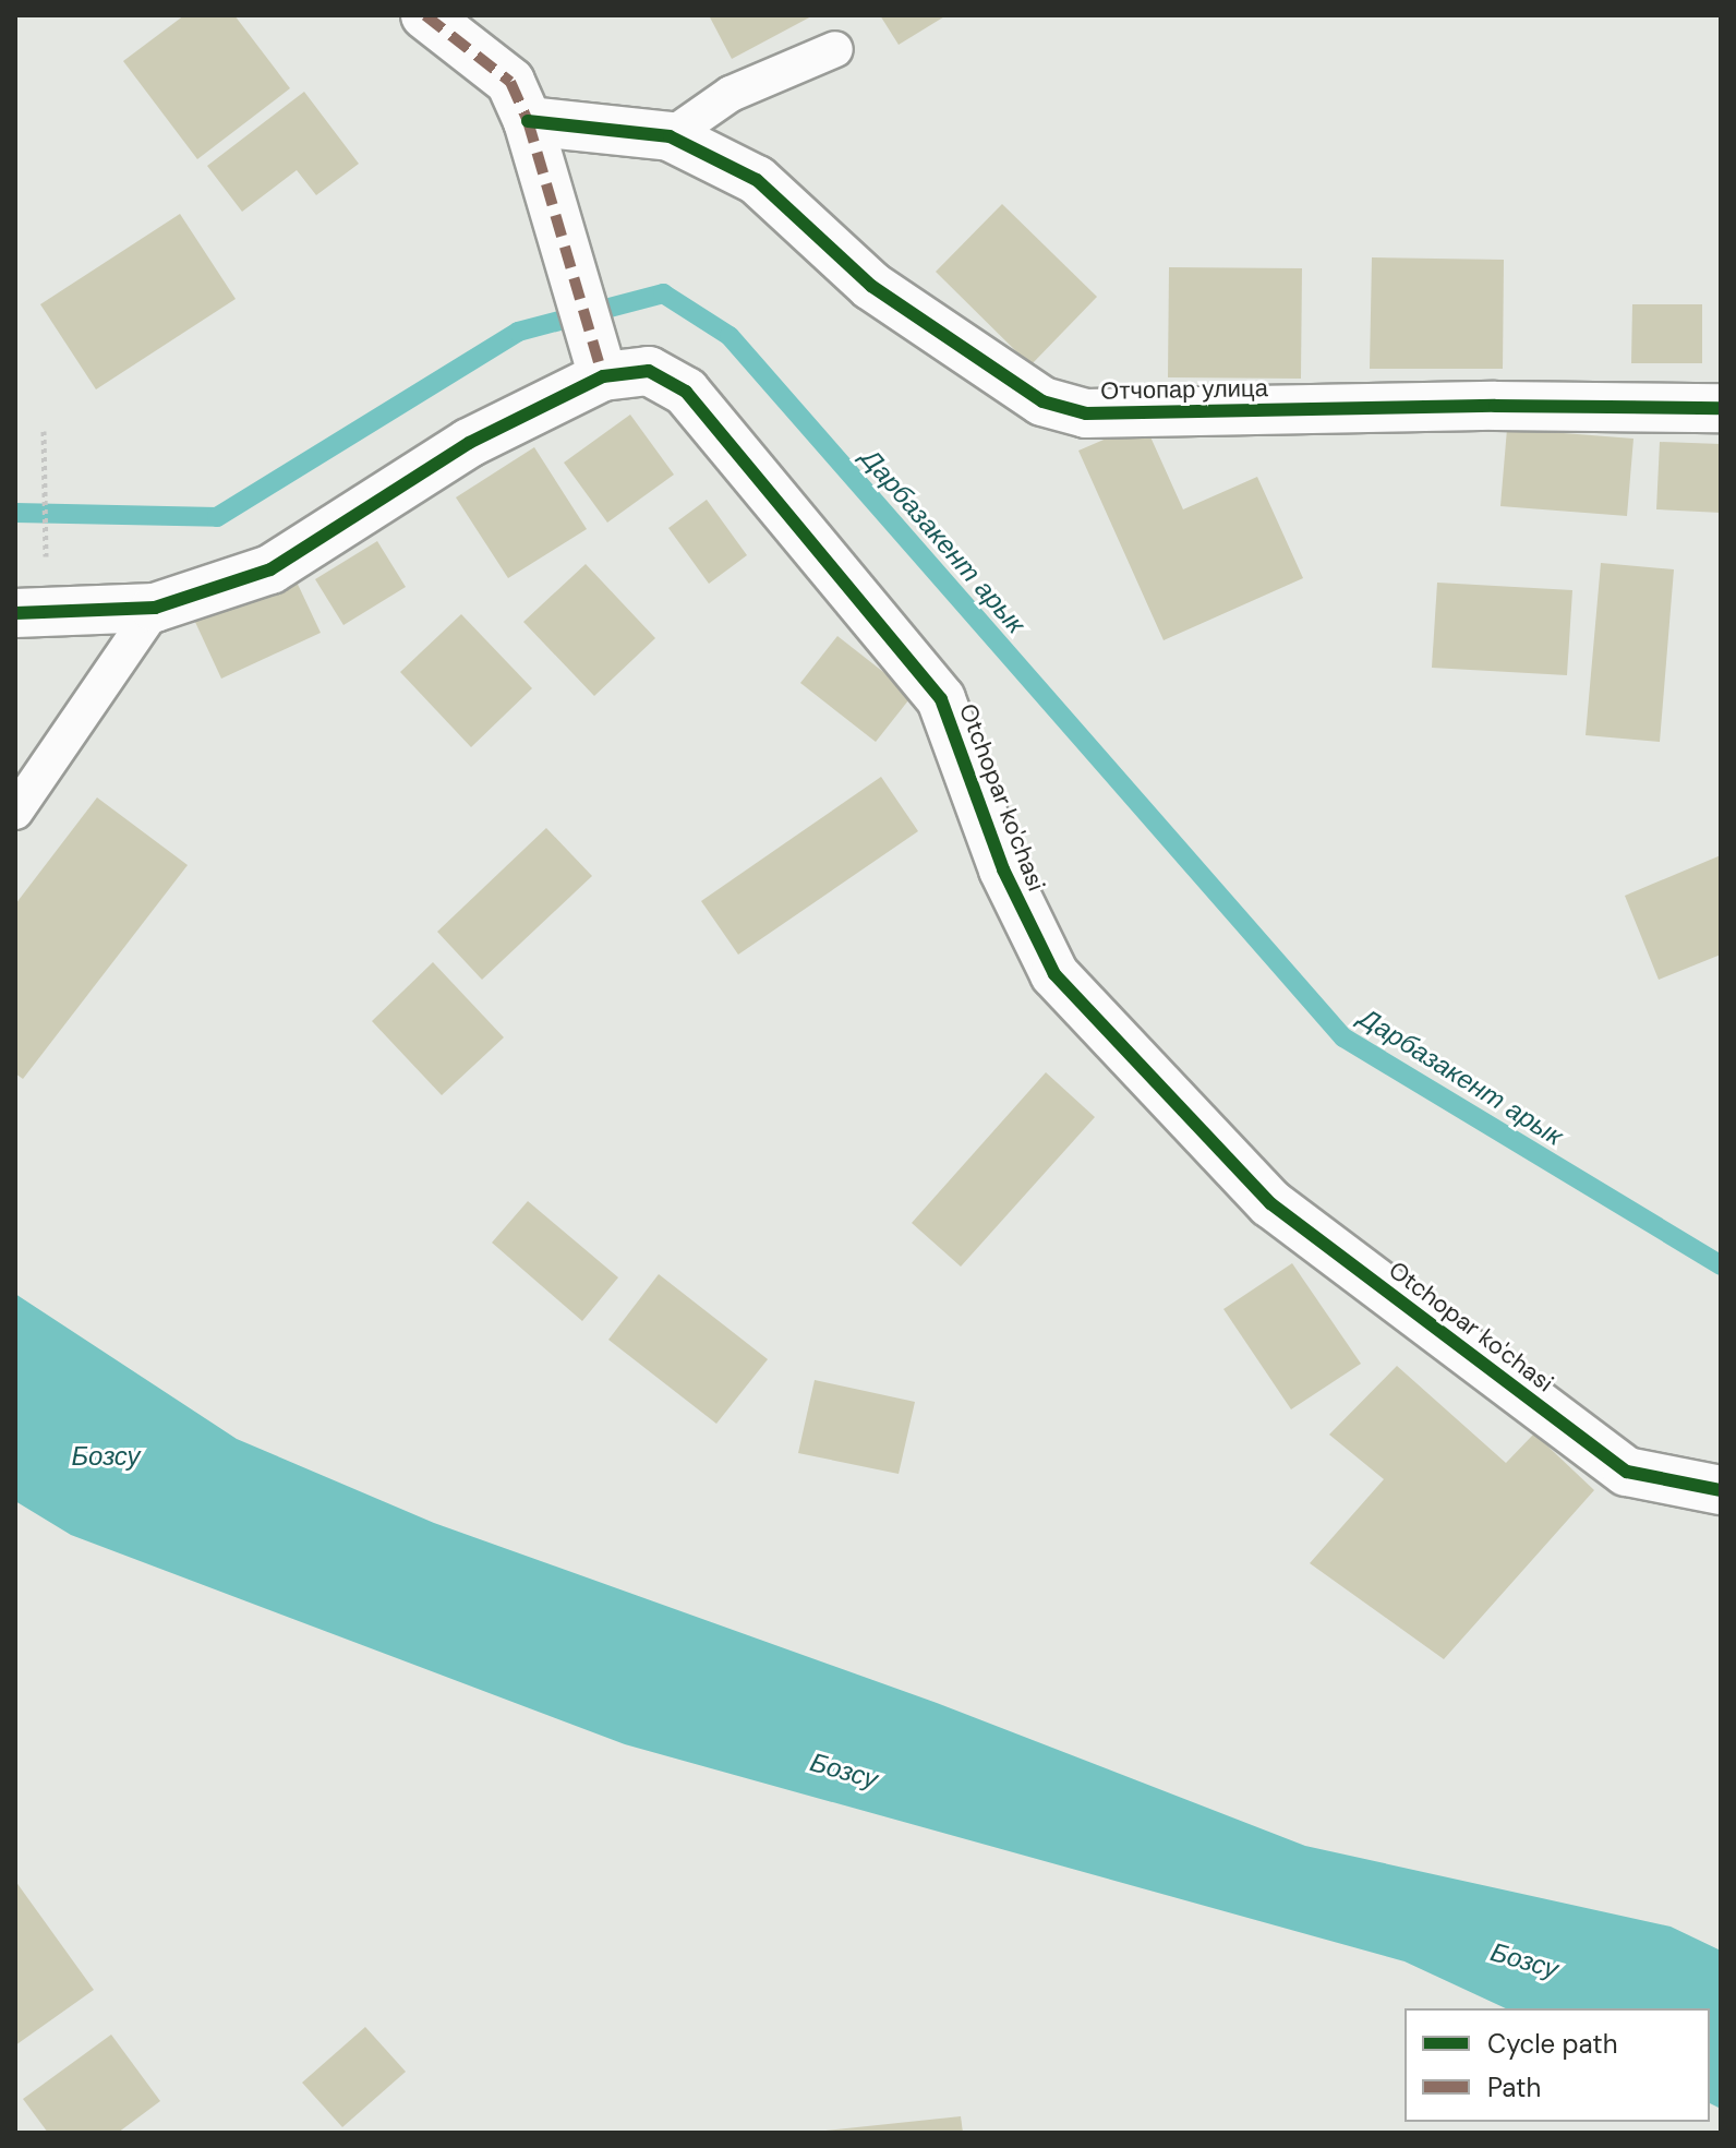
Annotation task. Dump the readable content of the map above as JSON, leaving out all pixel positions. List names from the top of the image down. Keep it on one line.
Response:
{"streets":{"street":["Отчопар улица","Otchopar ko'chasi"]},"water":["Дарбазакент арык","Бозсу"],"legend":["Cycle path","Path"]}
